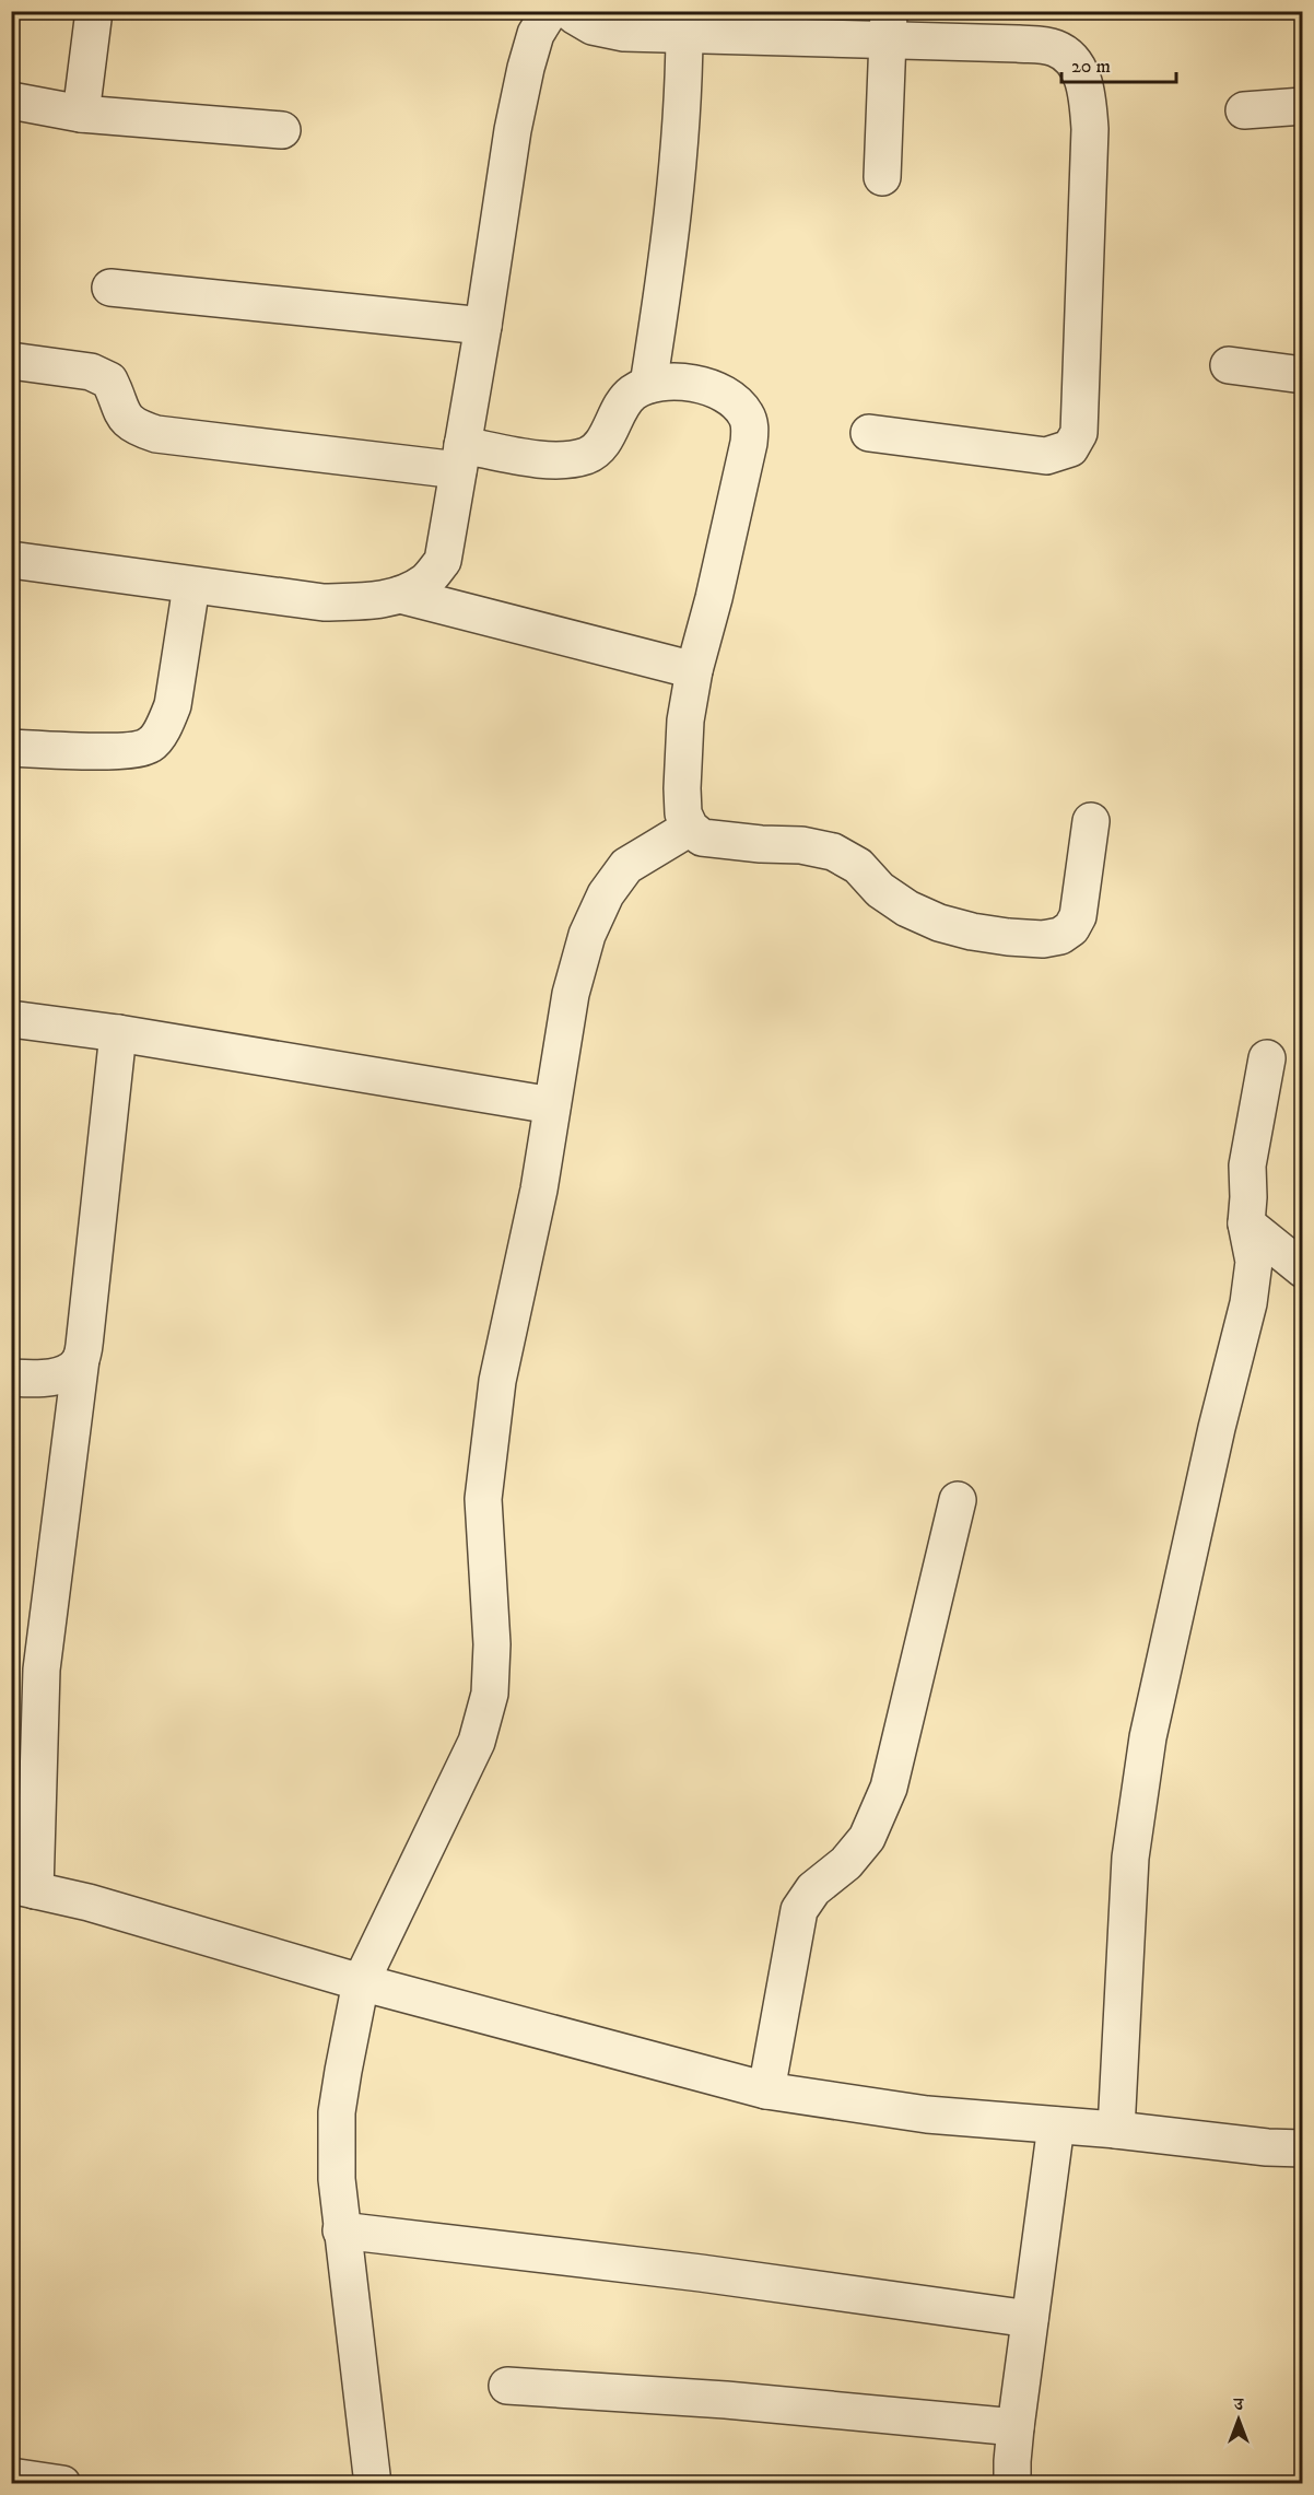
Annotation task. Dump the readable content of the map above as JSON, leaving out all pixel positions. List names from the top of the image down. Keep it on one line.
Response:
{"scale_bar":"20 m","north":"top"}
